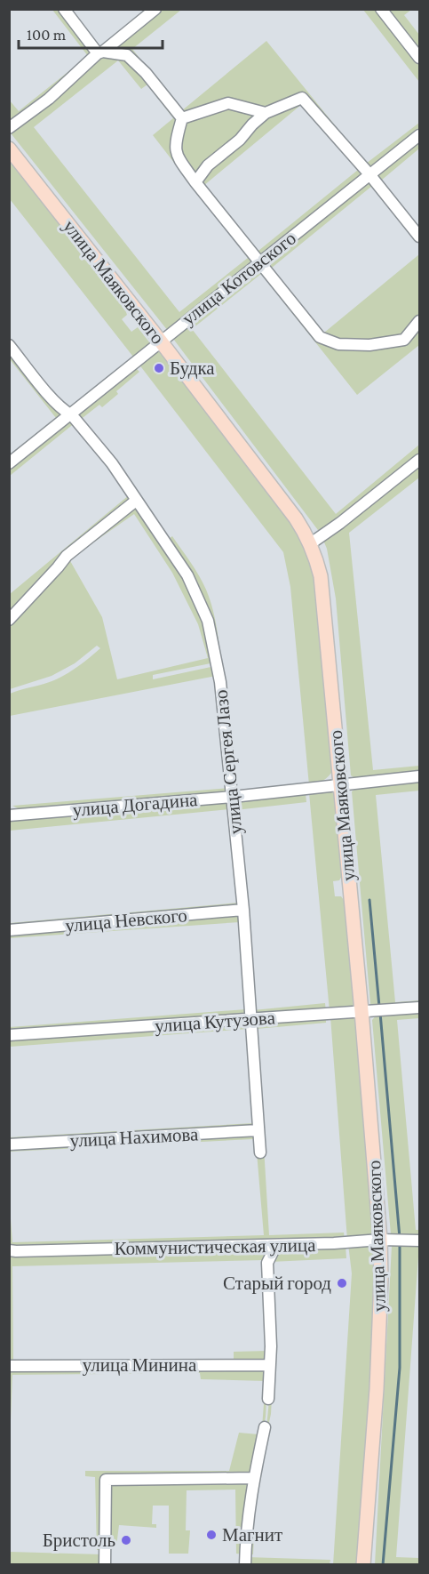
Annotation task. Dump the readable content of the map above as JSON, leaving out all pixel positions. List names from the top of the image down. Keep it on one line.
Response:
{"streets":{"main road":["улица Маяковского"],"street":["улица Котовского","улица Сергея Лазо","улица Догадина","улица Невского","улица Кутузова","улица Нахимова","Коммунистическая улица","улица Минина"]},"crossings":[["улица Котовского","улица Маяковского"],["улица Котовского","улица Сергея Лазо"],["улица Маяковского","улица Догадина"],["улица Маяковского","улица Кутузова"],["улица Маяковского","Коммунистическая улица"],["улица Сергея Лазо","улица Догадина"],["улица Сергея Лазо","улица Невского"],["улица Сергея Лазо","улица Кутузова"],["улица Сергея Лазо","улица Нахимова"]],"places":["Будка","Старый город","Магнит","Бристоль"],"scale_bar":"100 m"}
